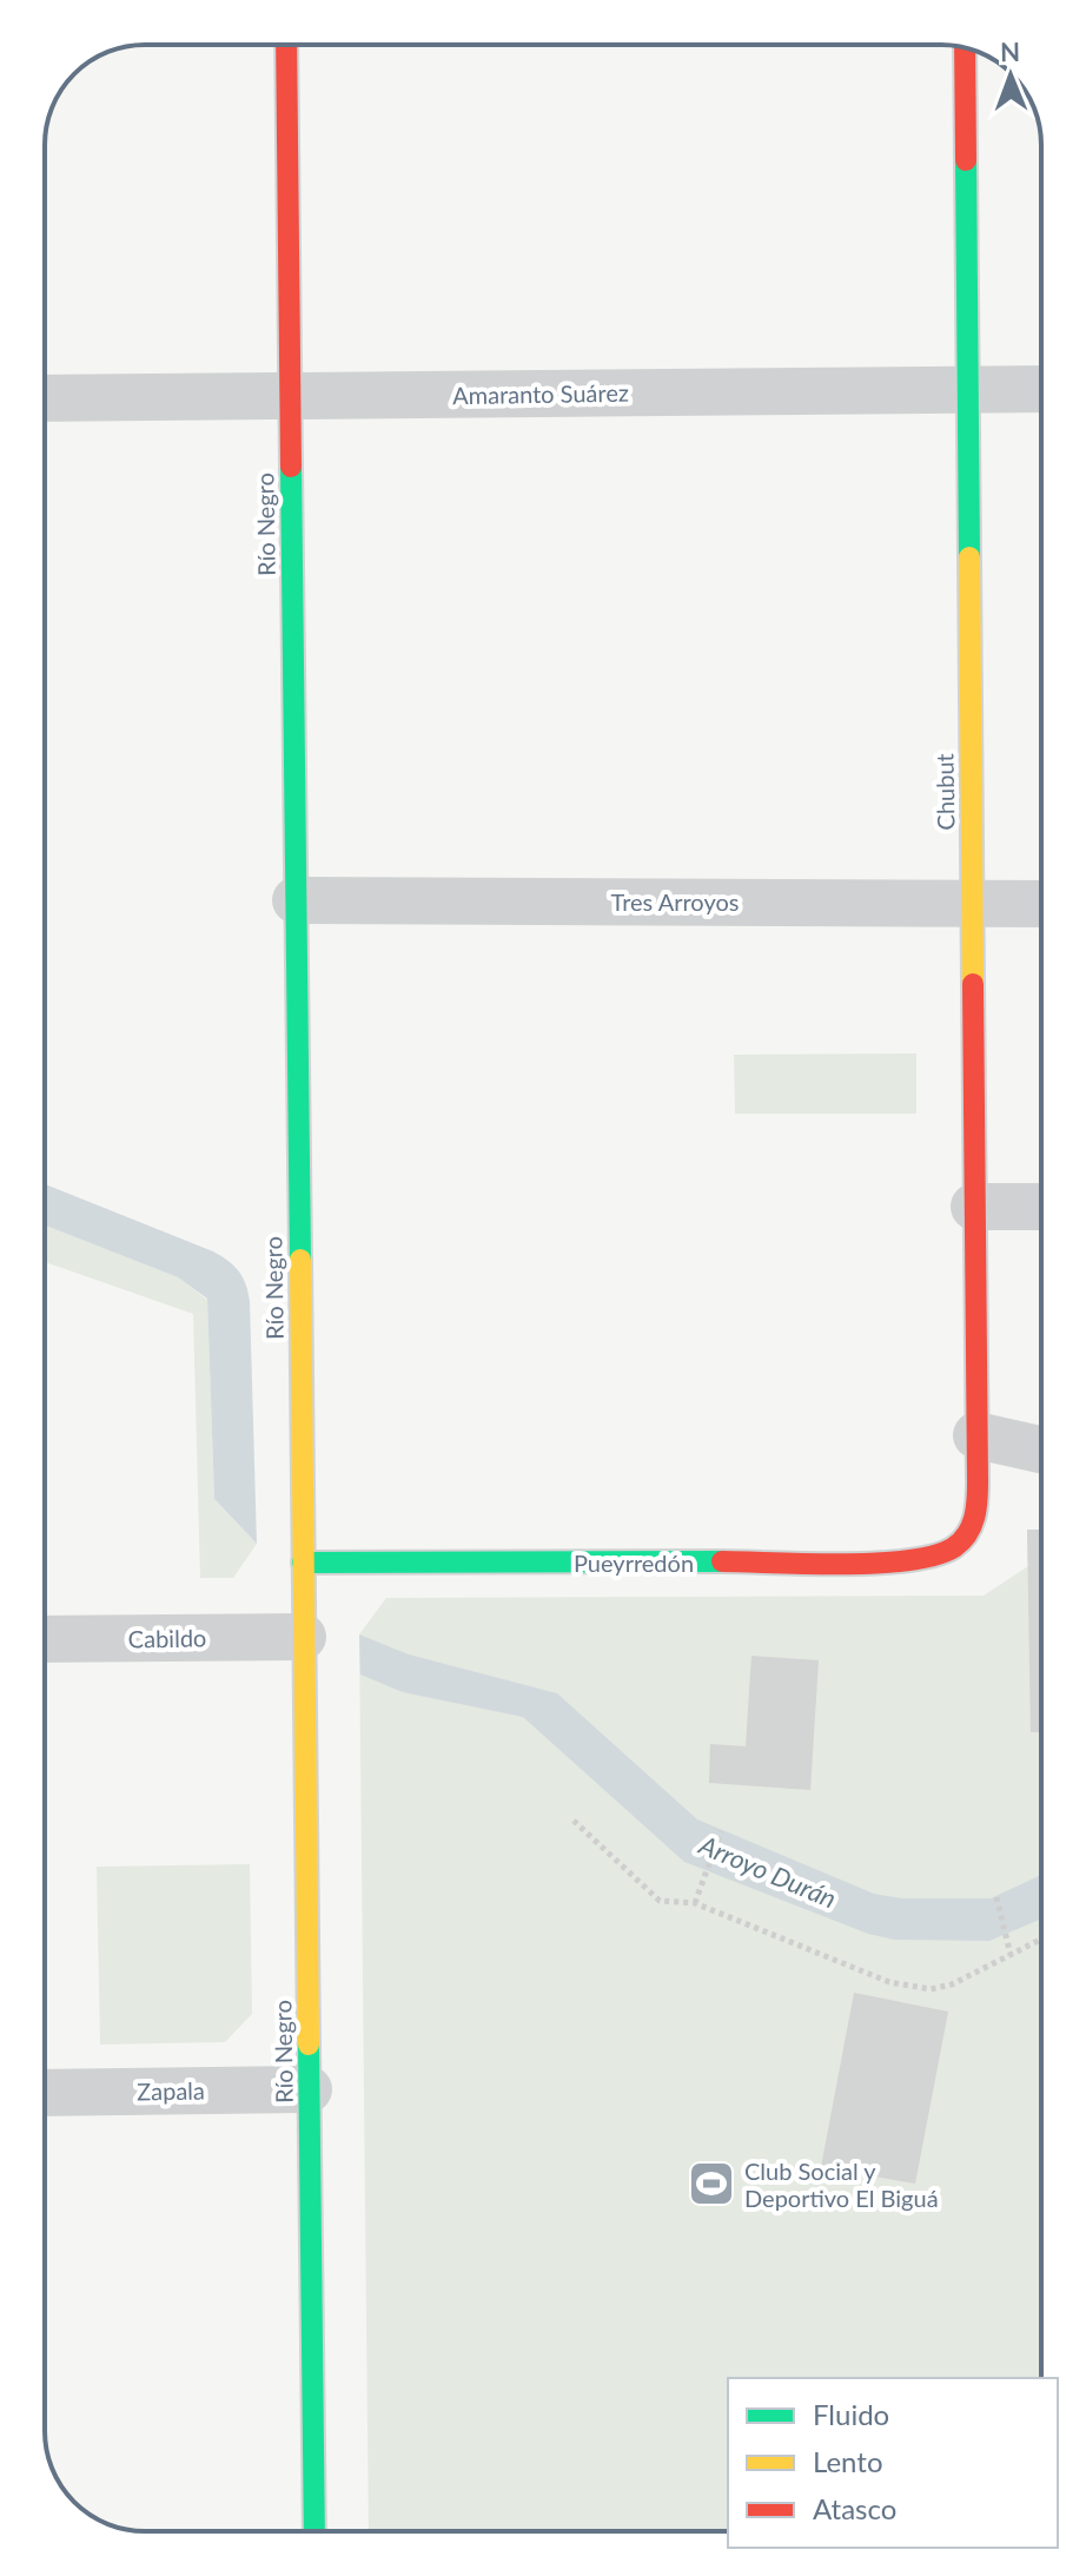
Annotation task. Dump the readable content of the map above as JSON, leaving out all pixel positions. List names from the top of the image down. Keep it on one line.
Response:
{"streets":{"street":["Amaranto Suárez","Río Negro","Chubut","Tres Arroyos","Pueyrredón","Cabildo","Zapala"]},"crossings":[["Amaranto Suárez","Río Negro"],["Amaranto Suárez","Chubut"],["Río Negro","Tres Arroyos"],["Río Negro","Pueyrredón"],["Río Negro","Cabildo"],["Río Negro","Zapala"],["Chubut","Tres Arroyos"],["Chubut","Pueyrredón"]],"water":["Arroyo Durán"],"places":{"sports":["Club Social y Deportivo El Biguá"]},"legend":["Fluido","Lento","Atasco"],"north":"top"}
